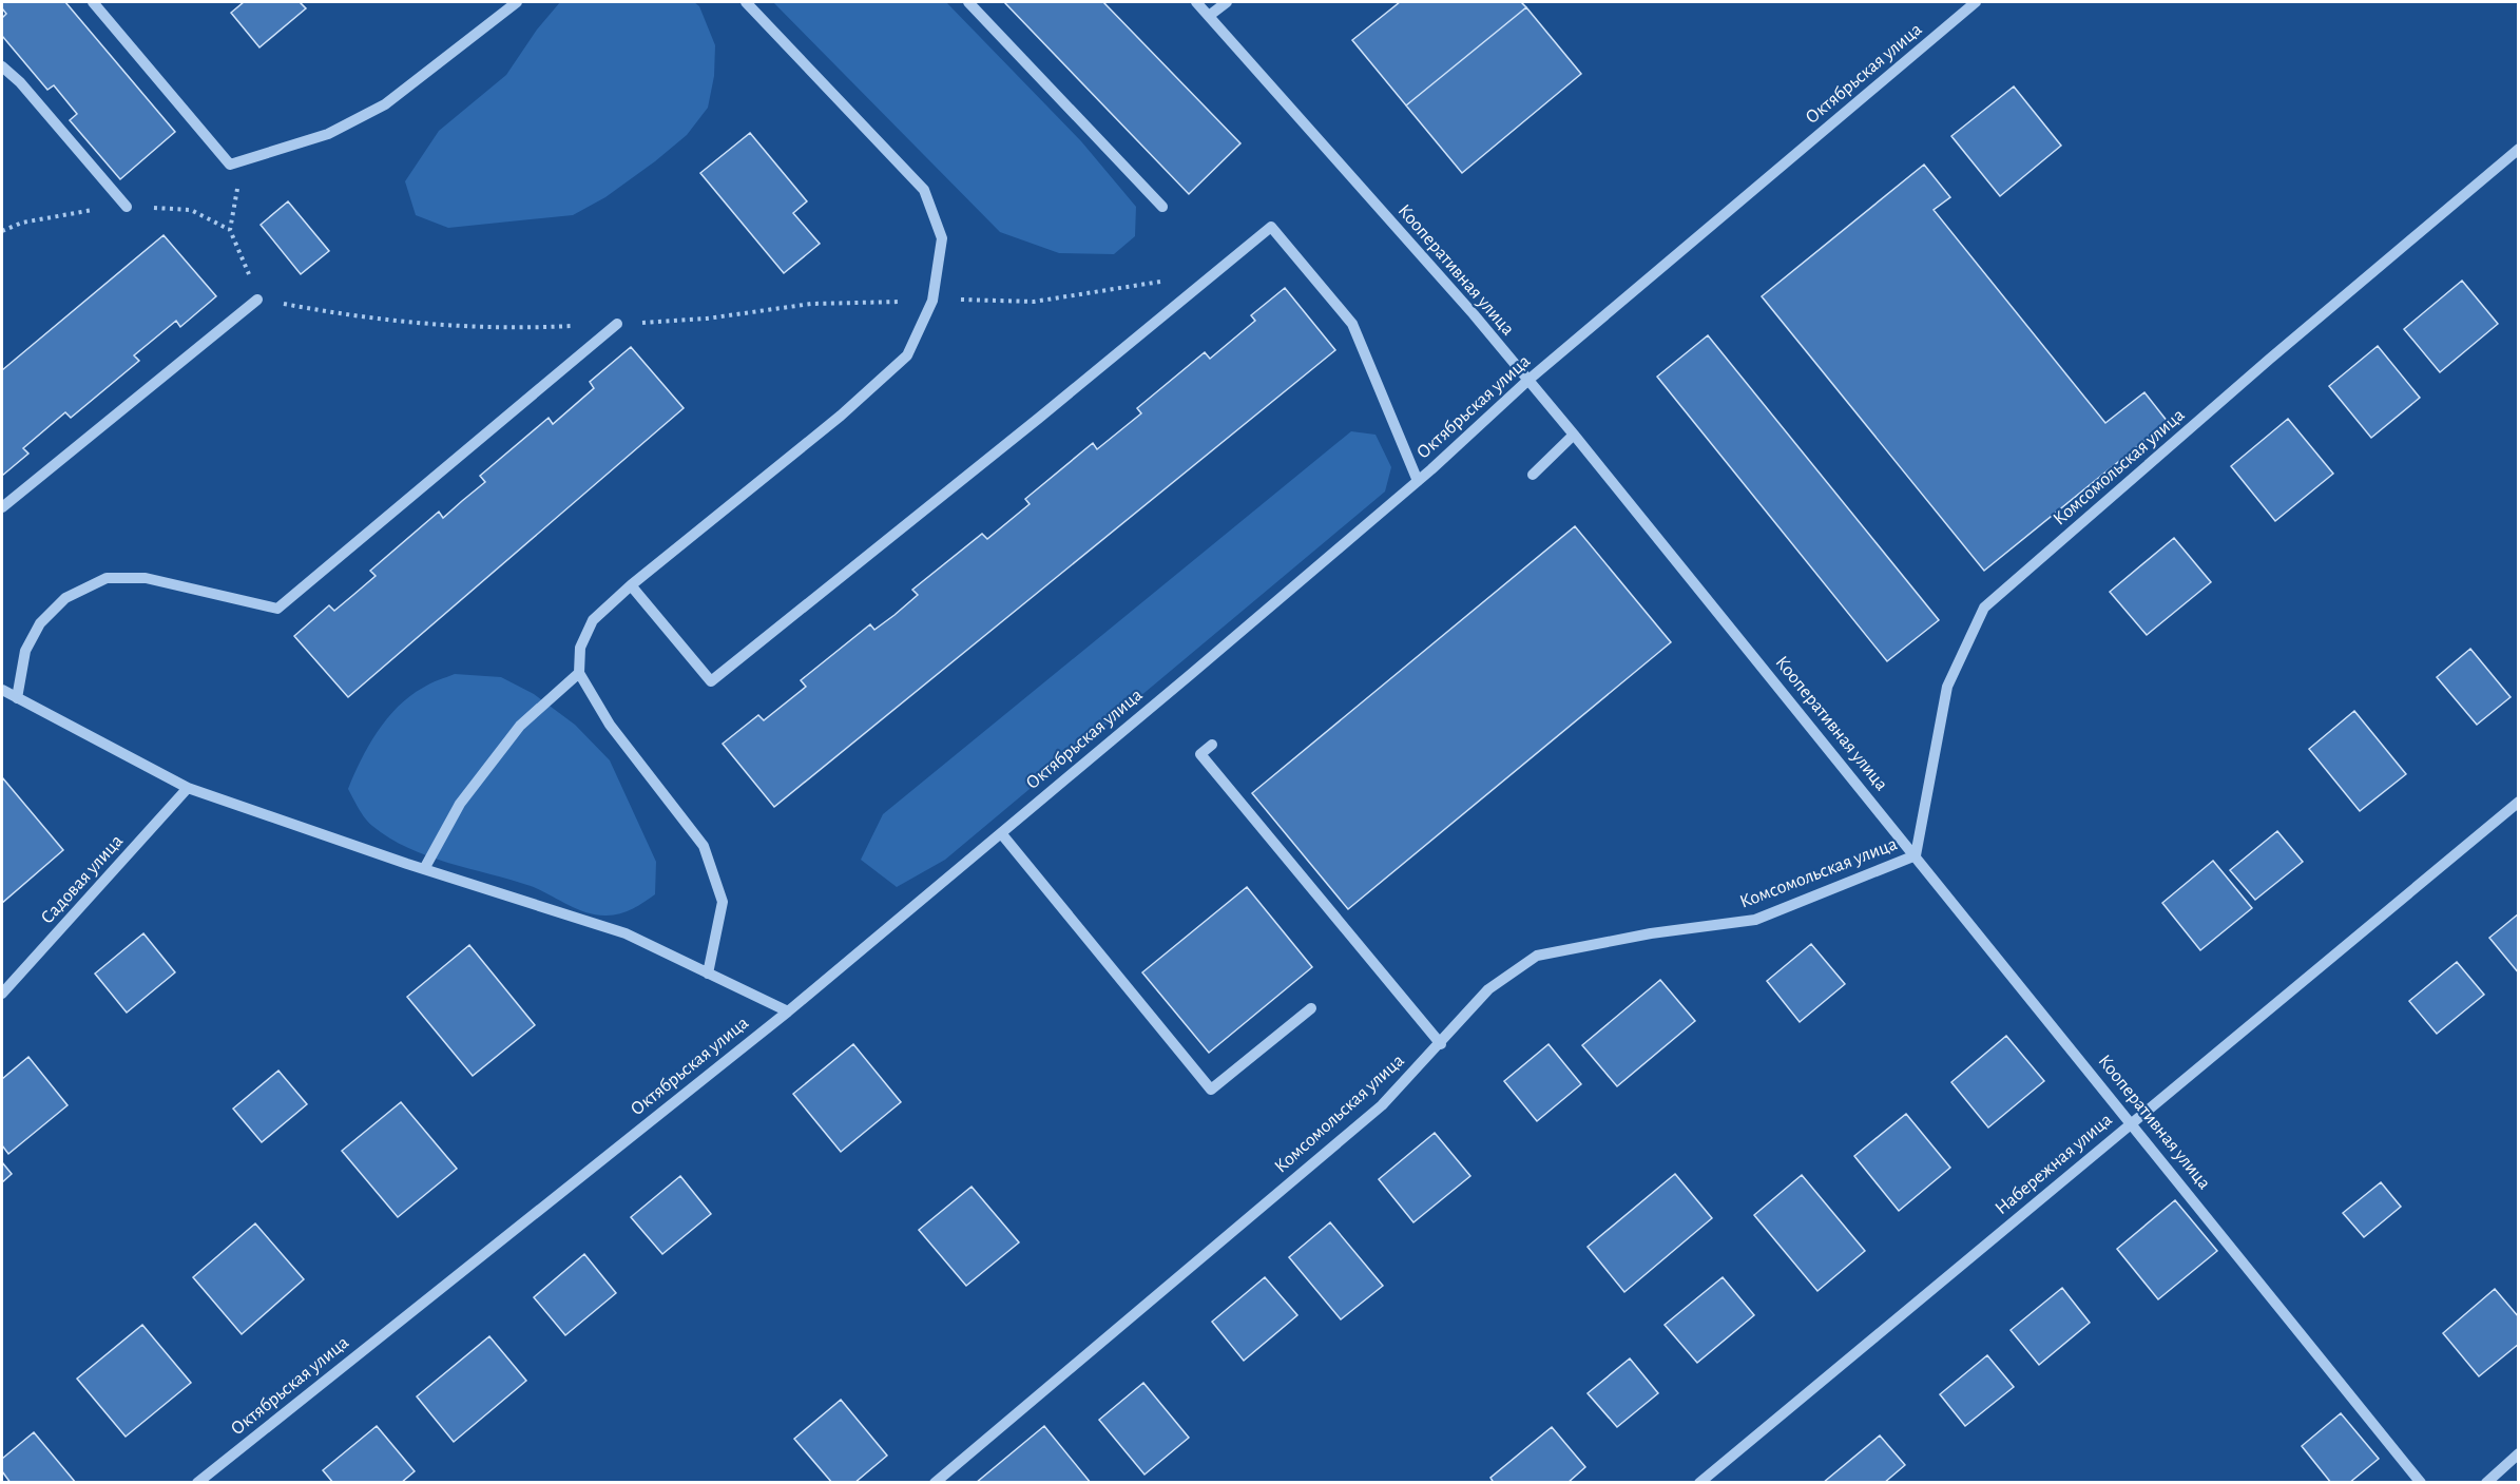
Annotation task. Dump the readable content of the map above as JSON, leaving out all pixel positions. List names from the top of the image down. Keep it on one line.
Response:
{"streets":{"street":["Октябрьская улица","Кооперативная улица","Комсомольская улица","Садовая улица","Набережная улица"]},"crossings":[["Октябрьская улица","Кооперативная улица"],["Кооперативная улица","Комсомольская улица"],["Кооперативная улица","Набережная улица"]]}
